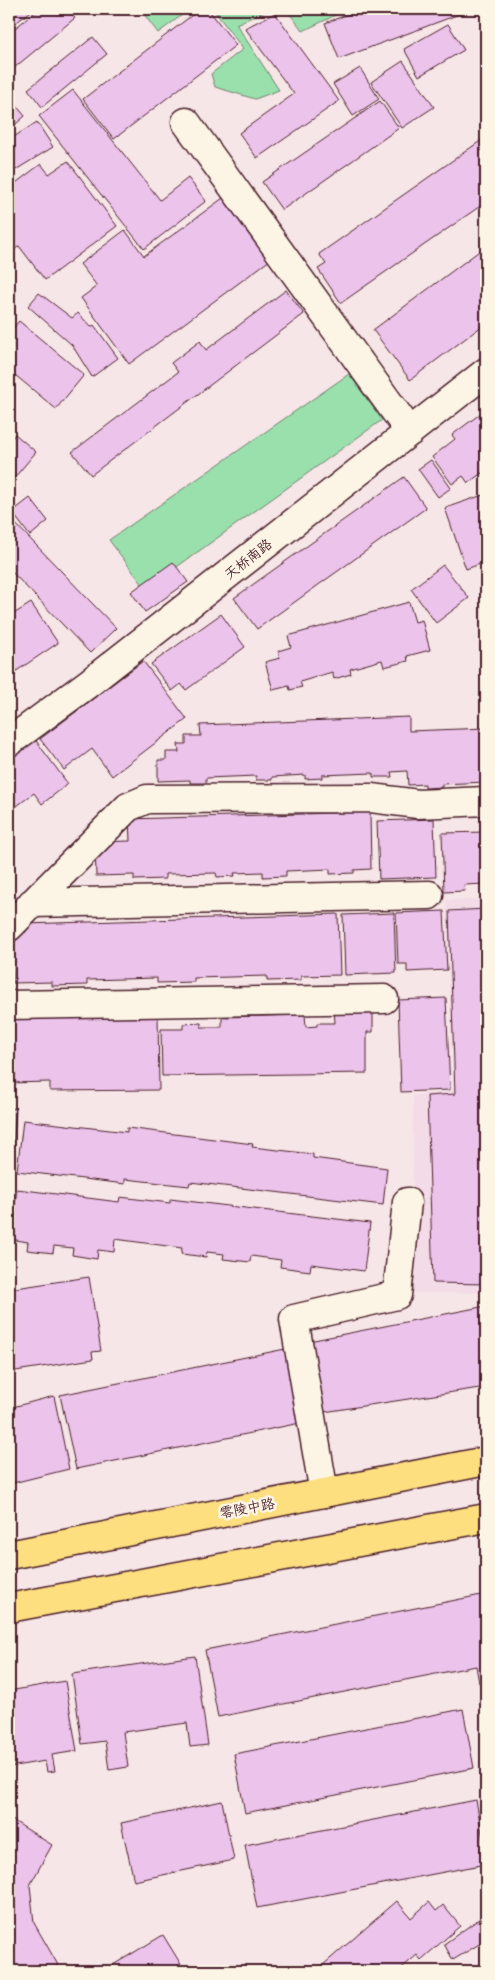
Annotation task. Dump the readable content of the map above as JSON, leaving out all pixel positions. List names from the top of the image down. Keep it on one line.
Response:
{"streets":{"main road":["零陵中路"],"street":["天桥南路"]}}
